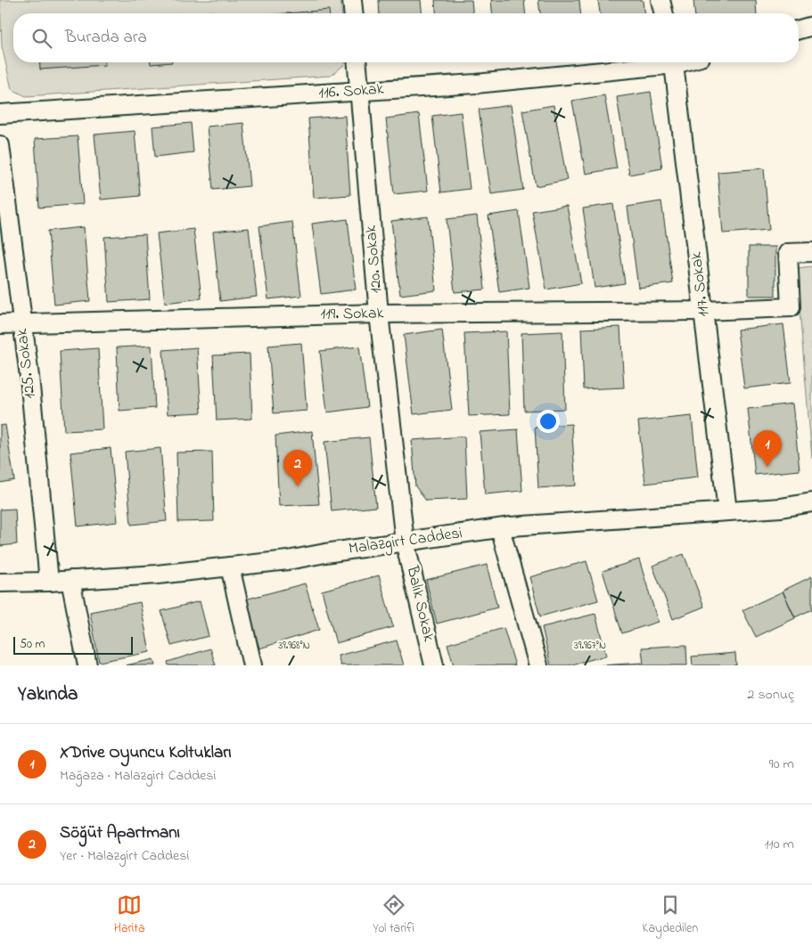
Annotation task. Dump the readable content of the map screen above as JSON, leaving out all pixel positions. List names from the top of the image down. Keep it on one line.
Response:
{"streets":{"street":["116. Sokak","120. Sokak","117. Sokak","119. Sokak","125. Sokak","Malazgirt Caddesi","Balık Sokak"]},"crossings":[["116. Sokak","120. Sokak"],["120. Sokak","119. Sokak"],["120. Sokak","Malazgirt Caddesi"],["120. Sokak","Balık Sokak"],["117. Sokak","119. Sokak"],["117. Sokak","Malazgirt Caddesi"],["119. Sokak","125. Sokak"],["125. Sokak","Malazgirt Caddesi"],["Malazgirt Caddesi","Balık Sokak"]],"scale_bar":"50 m","page":{"search":"Burada ara","pins":["1","2"],"scale":"50 m","heading":["Yakında","2 sonuç"],"list":[{"mark":"1","name":"XDrive Oyuncu Koltukları","note":"Mağaza · Malazgirt Caddesi","value":"90 m"},{"mark":"2","name":"Söğüt Apartmanı","note":"Yer · Malazgirt Caddesi","value":"110 m"}],"nav":["Harita","Yol tarifi","Kaydedilen"]},"coordinates":["39.968°N","39.967°N"]}
